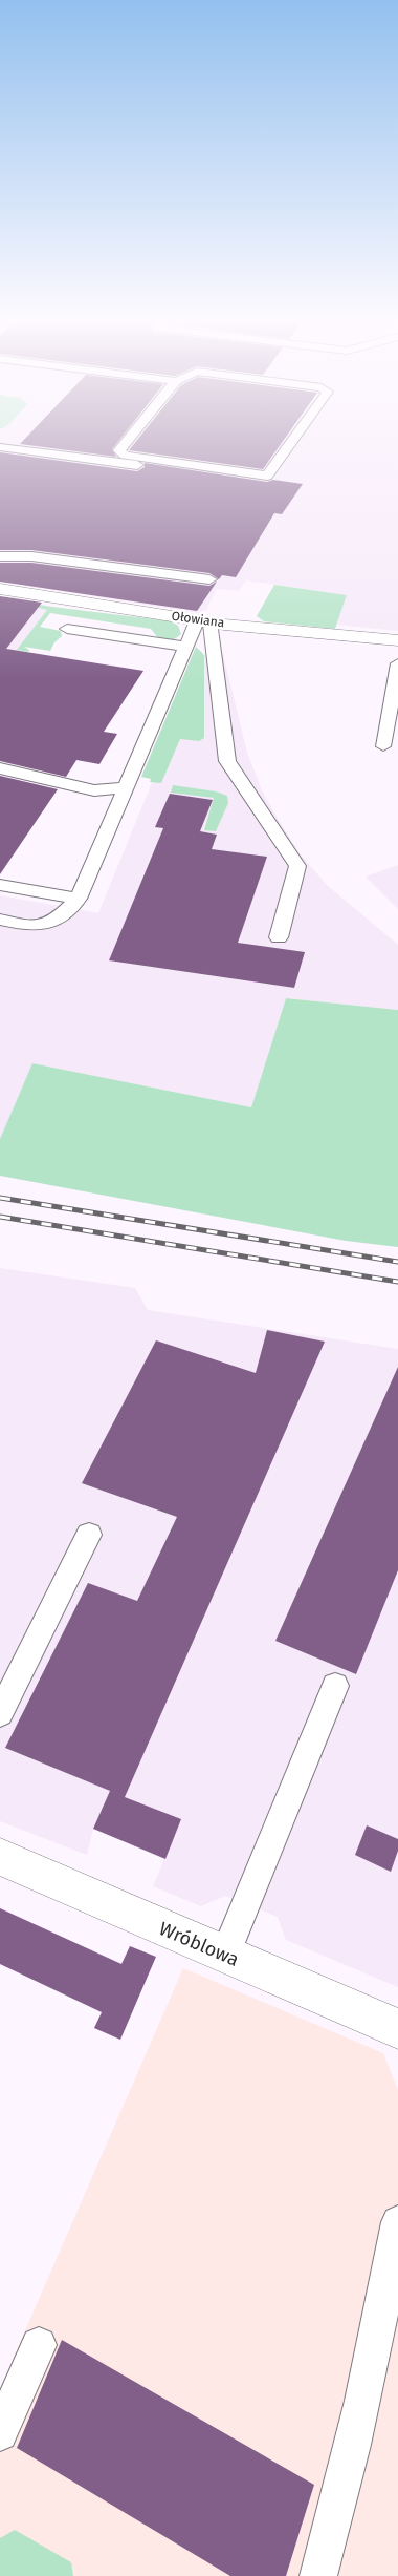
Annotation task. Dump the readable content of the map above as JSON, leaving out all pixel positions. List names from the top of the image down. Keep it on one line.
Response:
{"streets":{"street":["Ołowiana","Wróblowa"]}}
